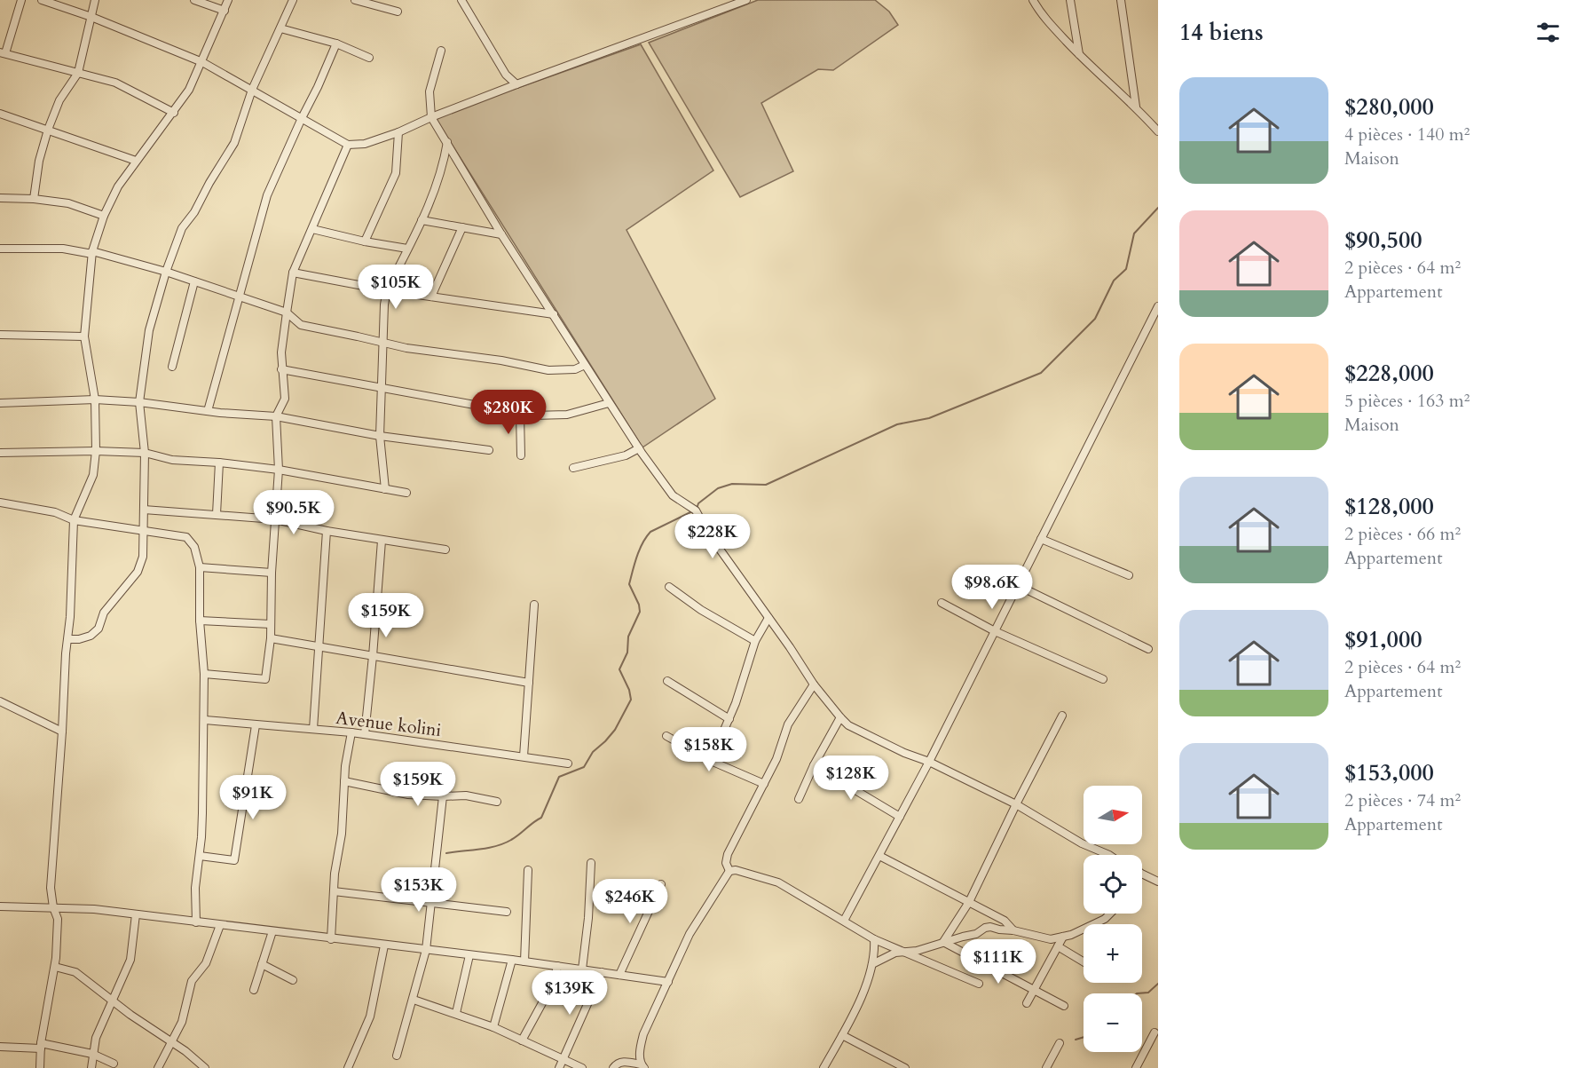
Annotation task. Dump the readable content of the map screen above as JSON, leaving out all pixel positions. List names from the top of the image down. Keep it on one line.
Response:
{"streets":{"street":["Avenue kolini"]},"north":"right","page":{"heading":"14 biens","list":[{"name":"$280,000","note":"4 pièces · 140 m² · Maison"},{"name":"$90,500","note":"2 pièces · 64 m² · Appartement"},{"name":"$228,000","note":"5 pièces · 163 m² · Maison"},{"name":"$128,000","note":"2 pièces · 66 m² · Appartement"},{"name":"$91,000","note":"2 pièces · 64 m² · Appartement"},{"name":"$153,000","note":"2 pièces · 74 m² · Appartement"}],"price":["$105K","$280K","$90.5K","$228K","$98.6K","$159K","$158K","$128K","$159K","$91K","$153K","$246K","$111K","$139K"],"map_buttons":["+","−"]}}
